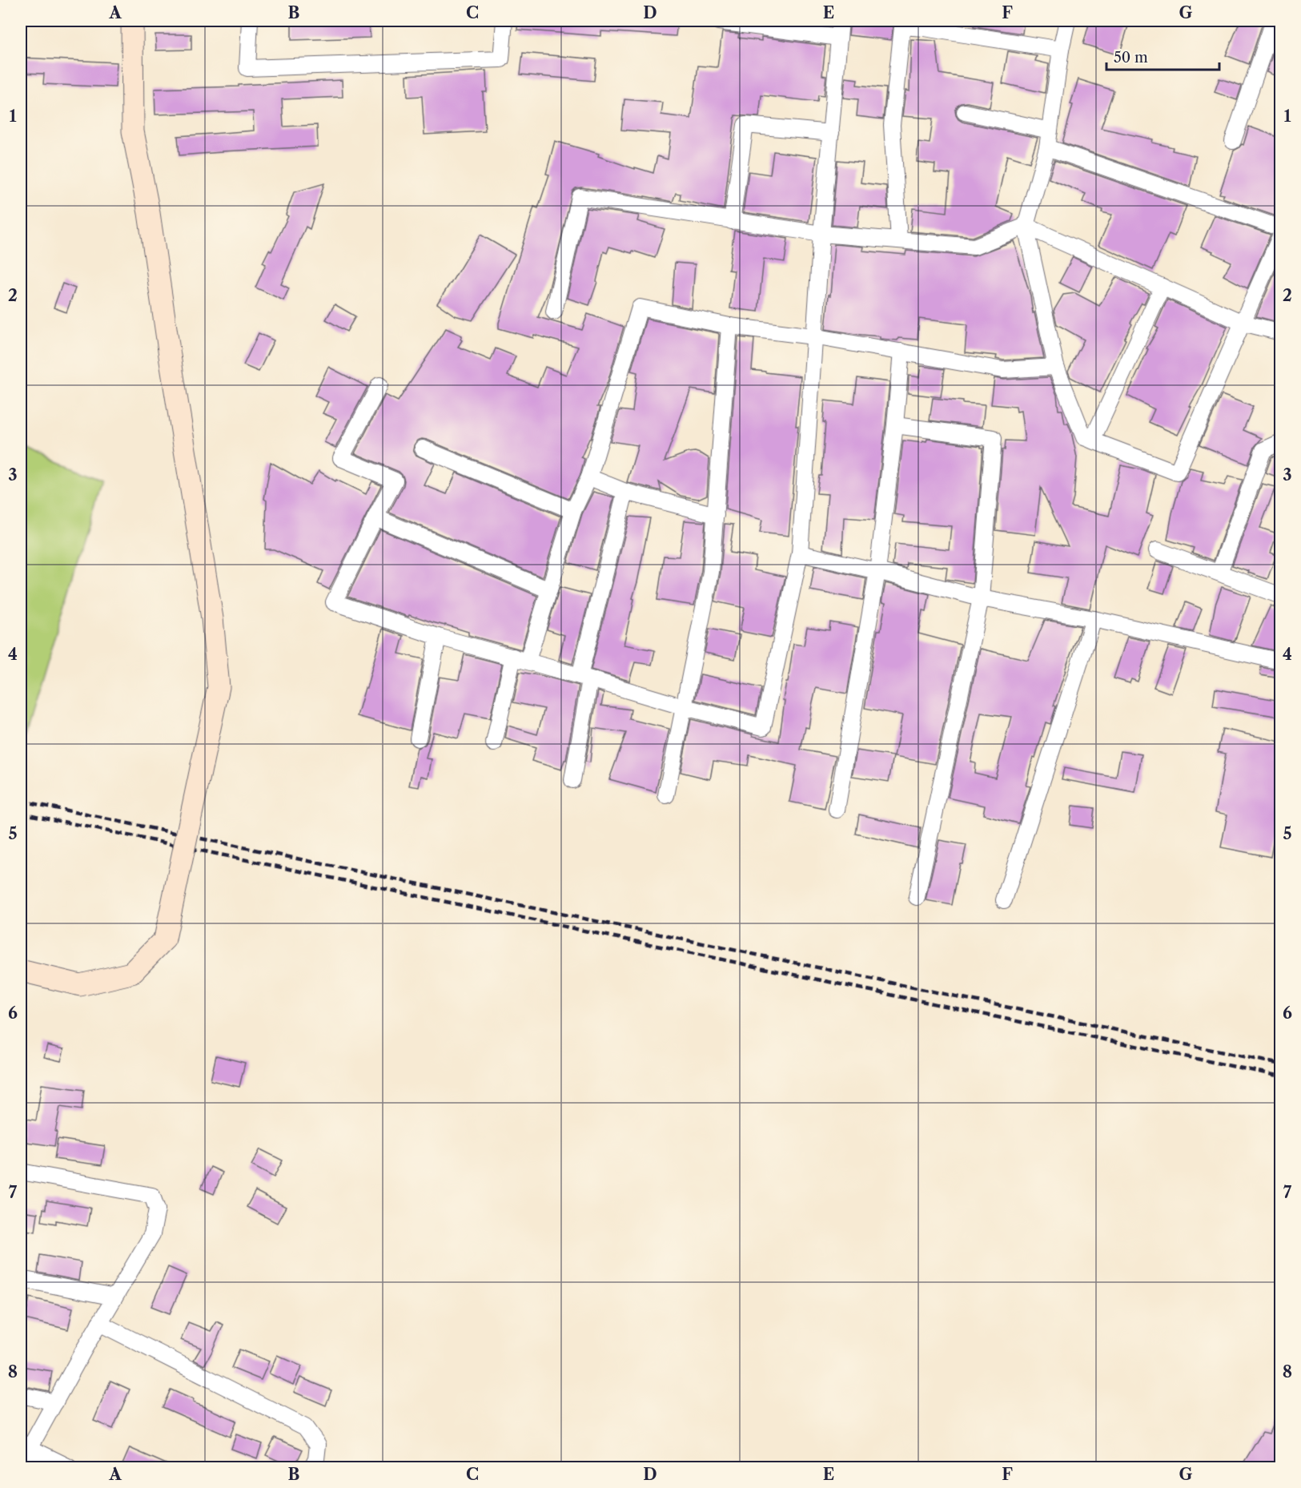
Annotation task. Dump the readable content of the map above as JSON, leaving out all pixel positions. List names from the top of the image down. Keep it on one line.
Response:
{"scale_bar":"50 m","grid":{"columns":["A","B","C","D","E","F","G"],"rows":["1","2","3","4","5","6","7","8"]}}
